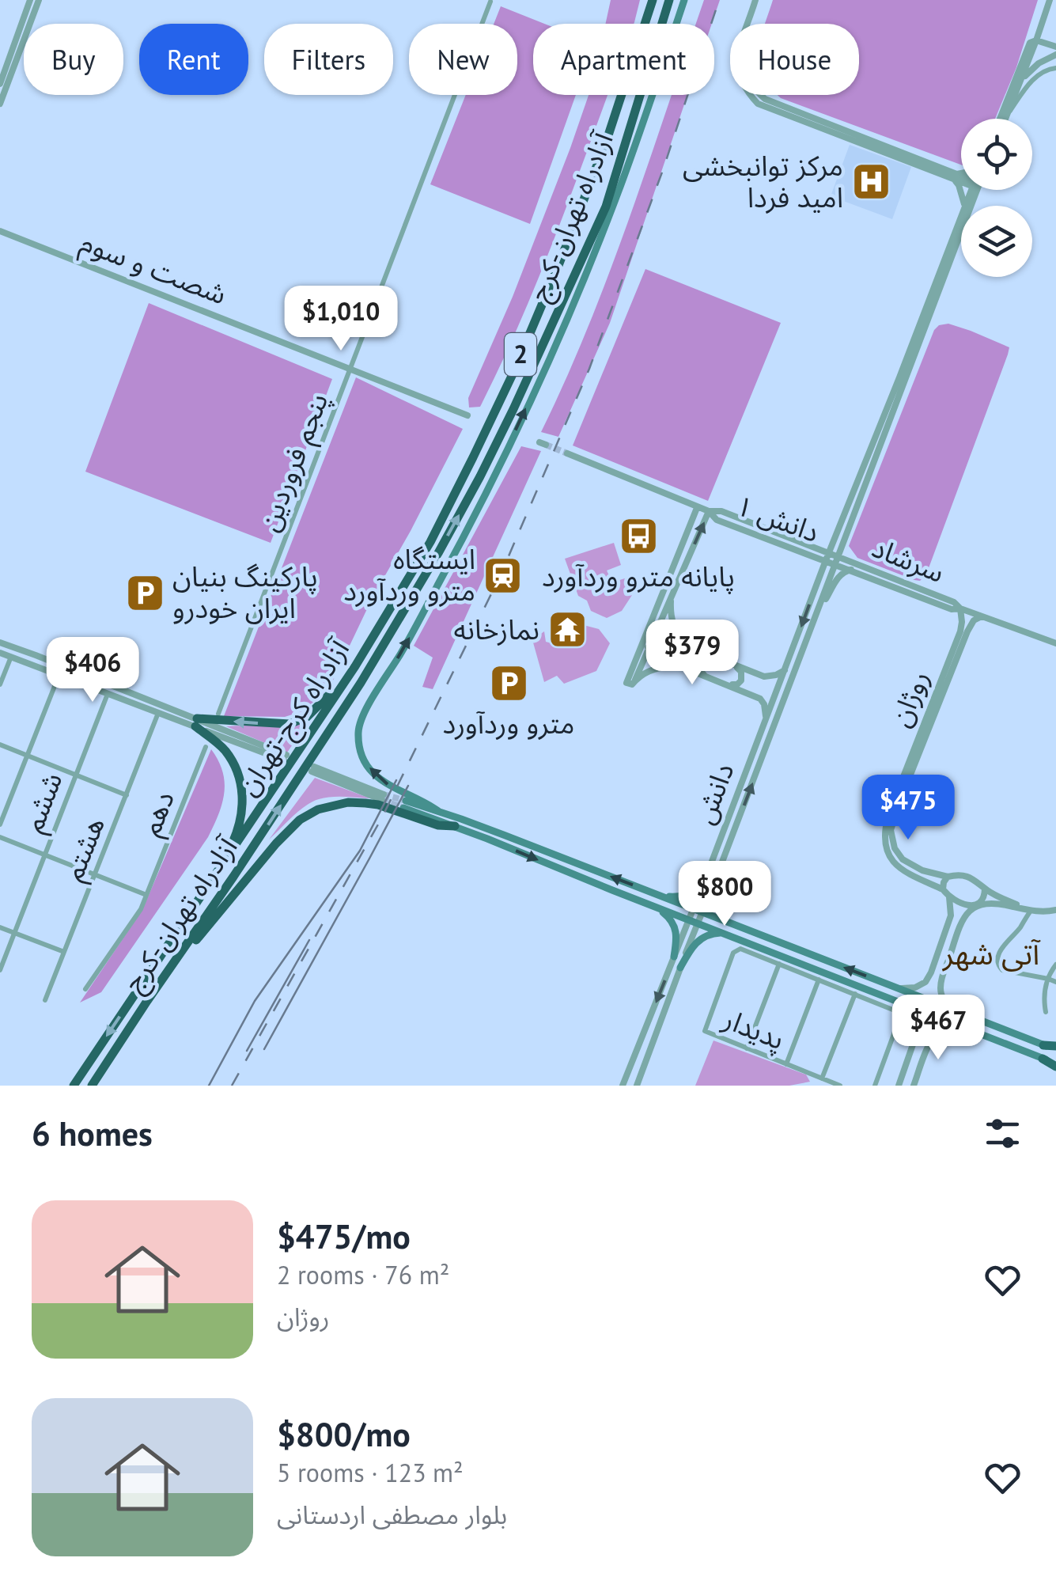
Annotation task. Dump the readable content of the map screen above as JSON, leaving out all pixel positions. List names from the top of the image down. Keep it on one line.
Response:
{"streets":{"highway":["آزادراه تهران-کرج","2","آزادراه کرج-تهران"],"street":["شصت و سوم","پنجم فروردین","دانش ۱","سرشاد","روژان","دانش","ششم","دهم","هشتم","پدیدار"]},"crossings":[["شصت و سوم","پنجم فروردین"],["دانش ۱","سرشاد"],["دانش ۱","دانش"],["سرشاد","دانش"]],"one_way":["آزادراه تهران-کرج"],"districts":["آتی شهر"],"places":{"hospital":["مرکز توانبخشی امید فردا"],"bus stop":["پایانه مترو وردآورد"],"station":["ایستگاه مترو وردآورد"],"parking":["پارکینگ بنیان ایران خودرو","مترو وردآورد"],"temple":["نمازخانه"]},"page":{"chip":["Buy","Rent","Filters","New","Apartment","House"],"price":["$1,010","$379","$406","$475","$800","$467"],"heading":"6 homes","list":[{"name":"$475/mo","note":"2 rooms · 76 m² · روژان"},{"name":"$800/mo","note":"5 rooms · 123 m² · بلوار مصطفی اردستانی"}]}}
